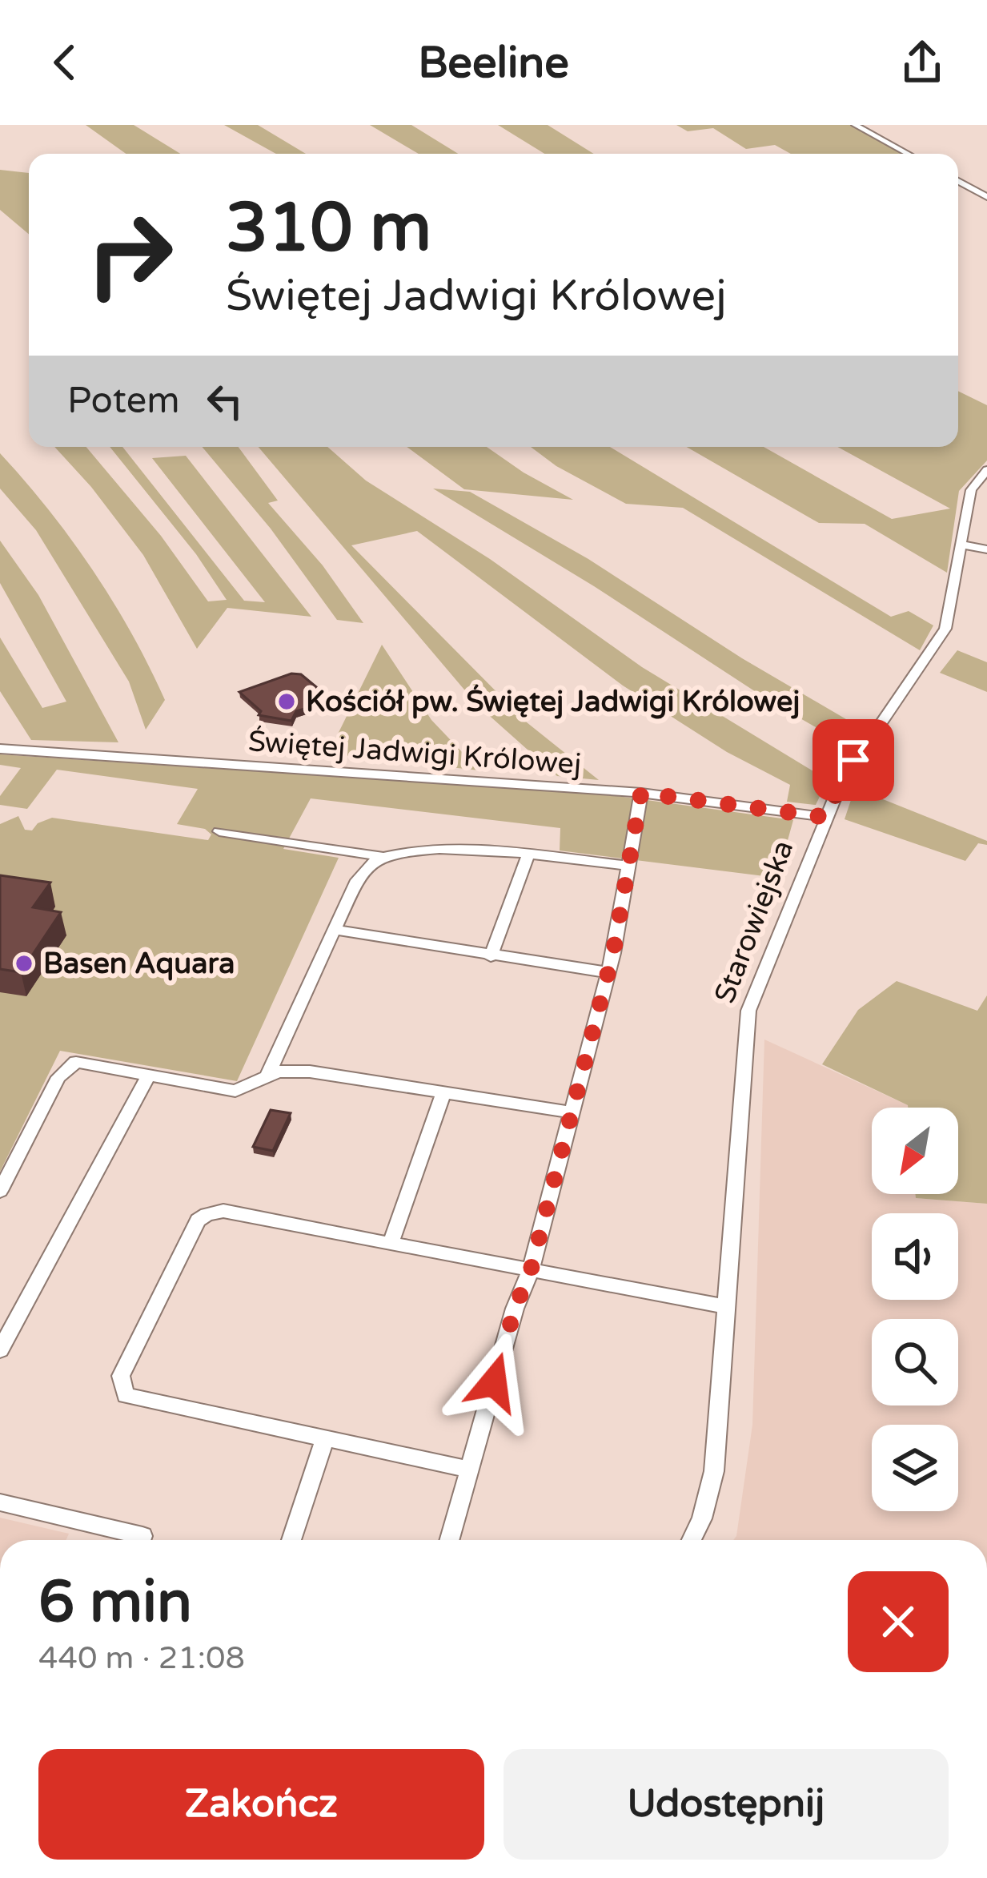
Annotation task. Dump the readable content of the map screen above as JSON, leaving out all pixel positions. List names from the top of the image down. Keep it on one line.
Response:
{"streets":{"street":["Świętej Jadwigi Królowej","Starowiejska"]},"crossings":[["Świętej Jadwigi Królowej","Starowiejska"]],"places":["Kościół pw. Świętej Jadwigi Królowej","Basen Aquara"],"north":"bottom left","page":{"header":"Beeline","turn":["310 m","Świętej Jadwigi Królowej"],"then":"Potem","heading":["6 min","440 m · 21:08"],"buttons":["Zakończ","Udostępnij"]}}
